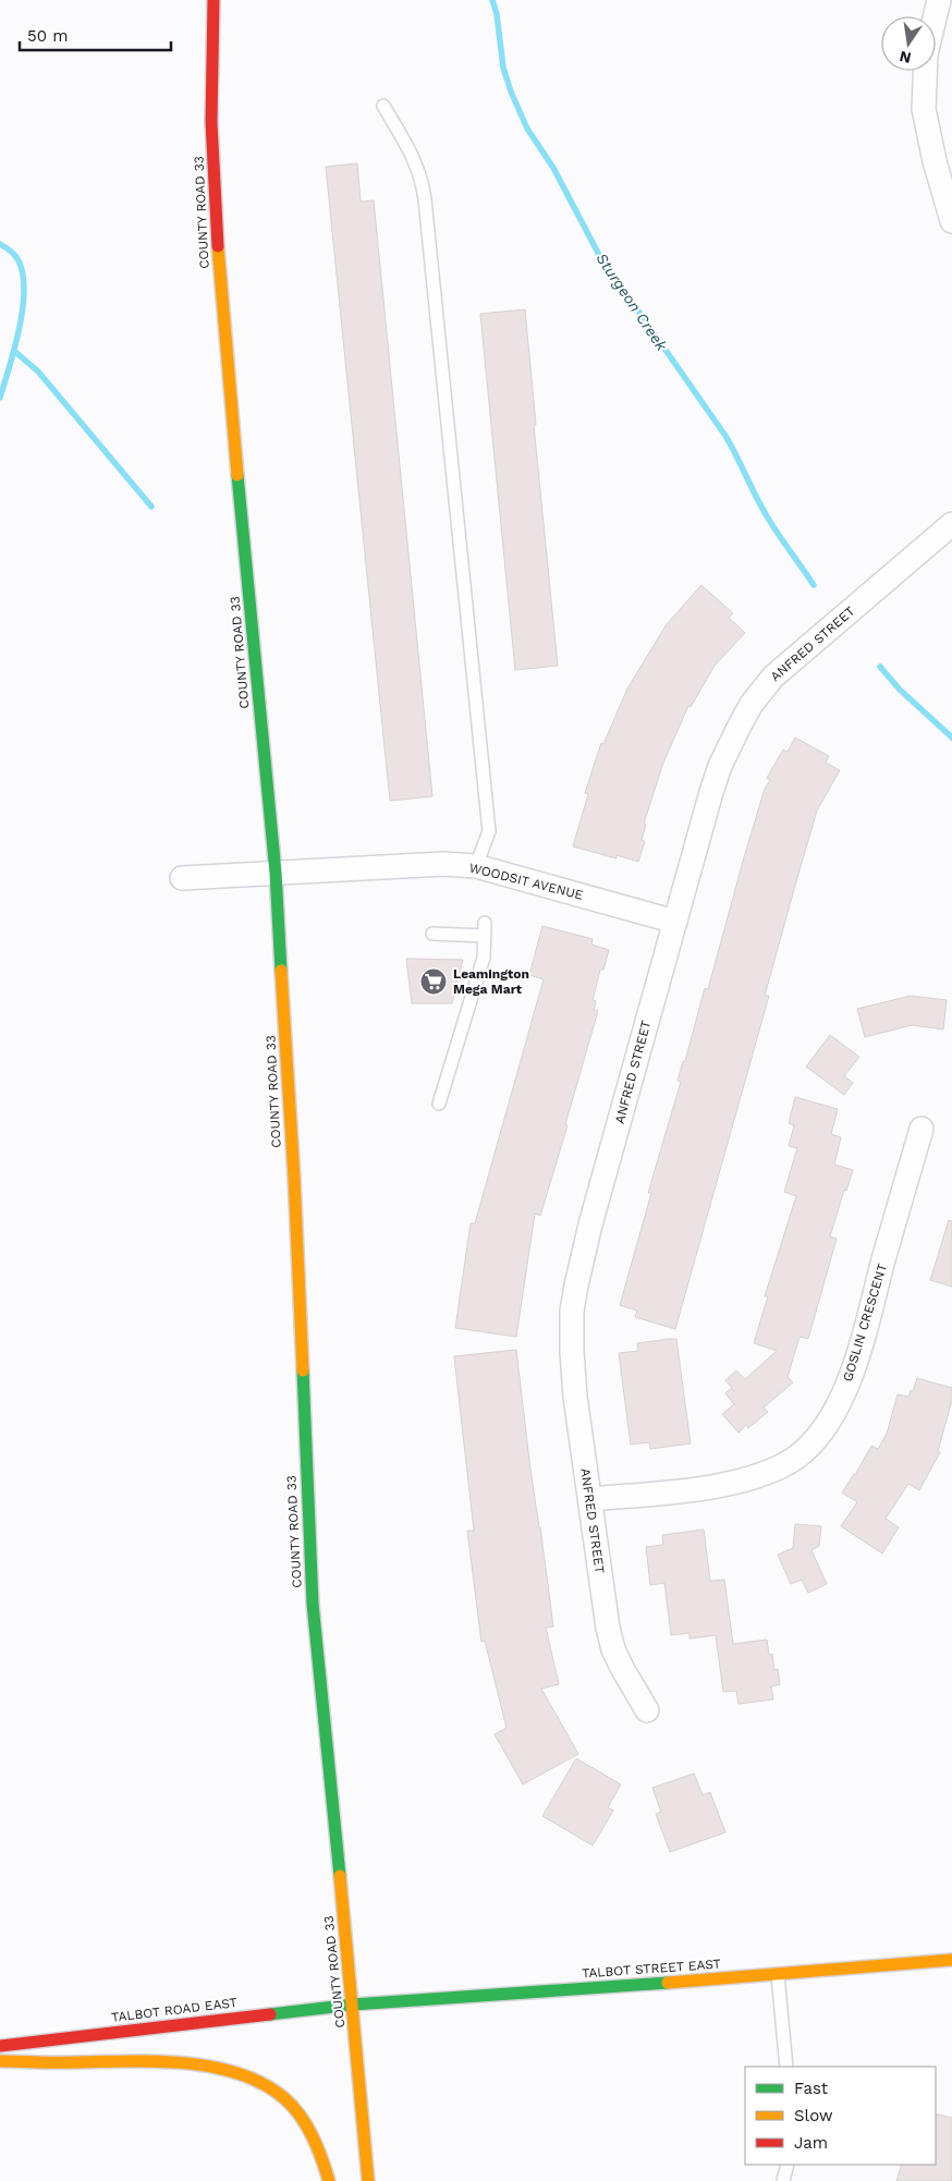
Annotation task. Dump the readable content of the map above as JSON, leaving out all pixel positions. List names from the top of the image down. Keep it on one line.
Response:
{"streets":{"main road":["COUNTY ROAD 33","TALBOT STREET EAST","TALBOT ROAD EAST"],"street":["ANFRED STREET","WOODSIT AVENUE","GOSLIN CRESCENT"]},"crossings":[["COUNTY ROAD 33","WOODSIT AVENUE"],["COUNTY ROAD 33","TALBOT STREET EAST"],["COUNTY ROAD 33","TALBOT ROAD EAST"],["ANFRED STREET","WOODSIT AVENUE"],["ANFRED STREET","GOSLIN CRESCENT"],["TALBOT STREET EAST","TALBOT ROAD EAST"]],"water":["Sturgeon Creek"],"places":{"supermarket":["Leamington Mega Mart"]},"legend":["Fast","Slow","Jam"],"scale_bar":"50 m","north":"bottom"}
